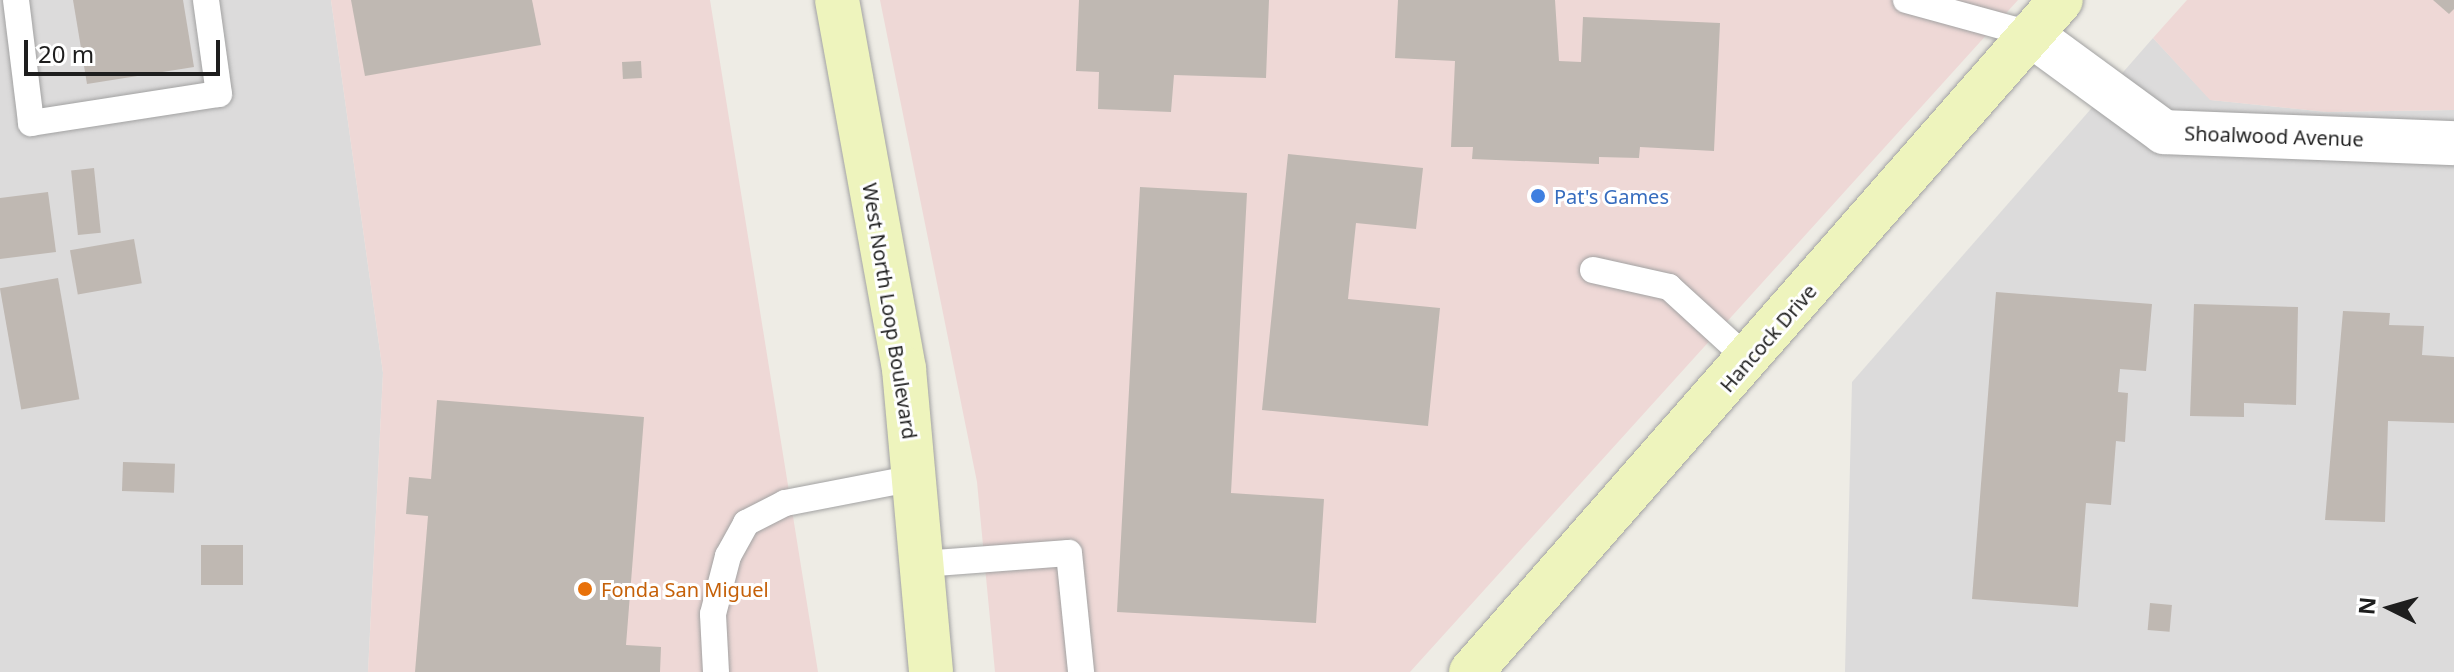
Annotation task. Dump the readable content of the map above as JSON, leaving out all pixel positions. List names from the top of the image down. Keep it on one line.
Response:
{"streets":{"street":["Shoalwood Avenue","West North Loop Boulevard","Hancock Drive"]},"crossings":[["Shoalwood Avenue","Hancock Drive"]],"places":["Pat's Games","Fonda San Miguel"],"scale_bar":"20 m","north":"left"}
